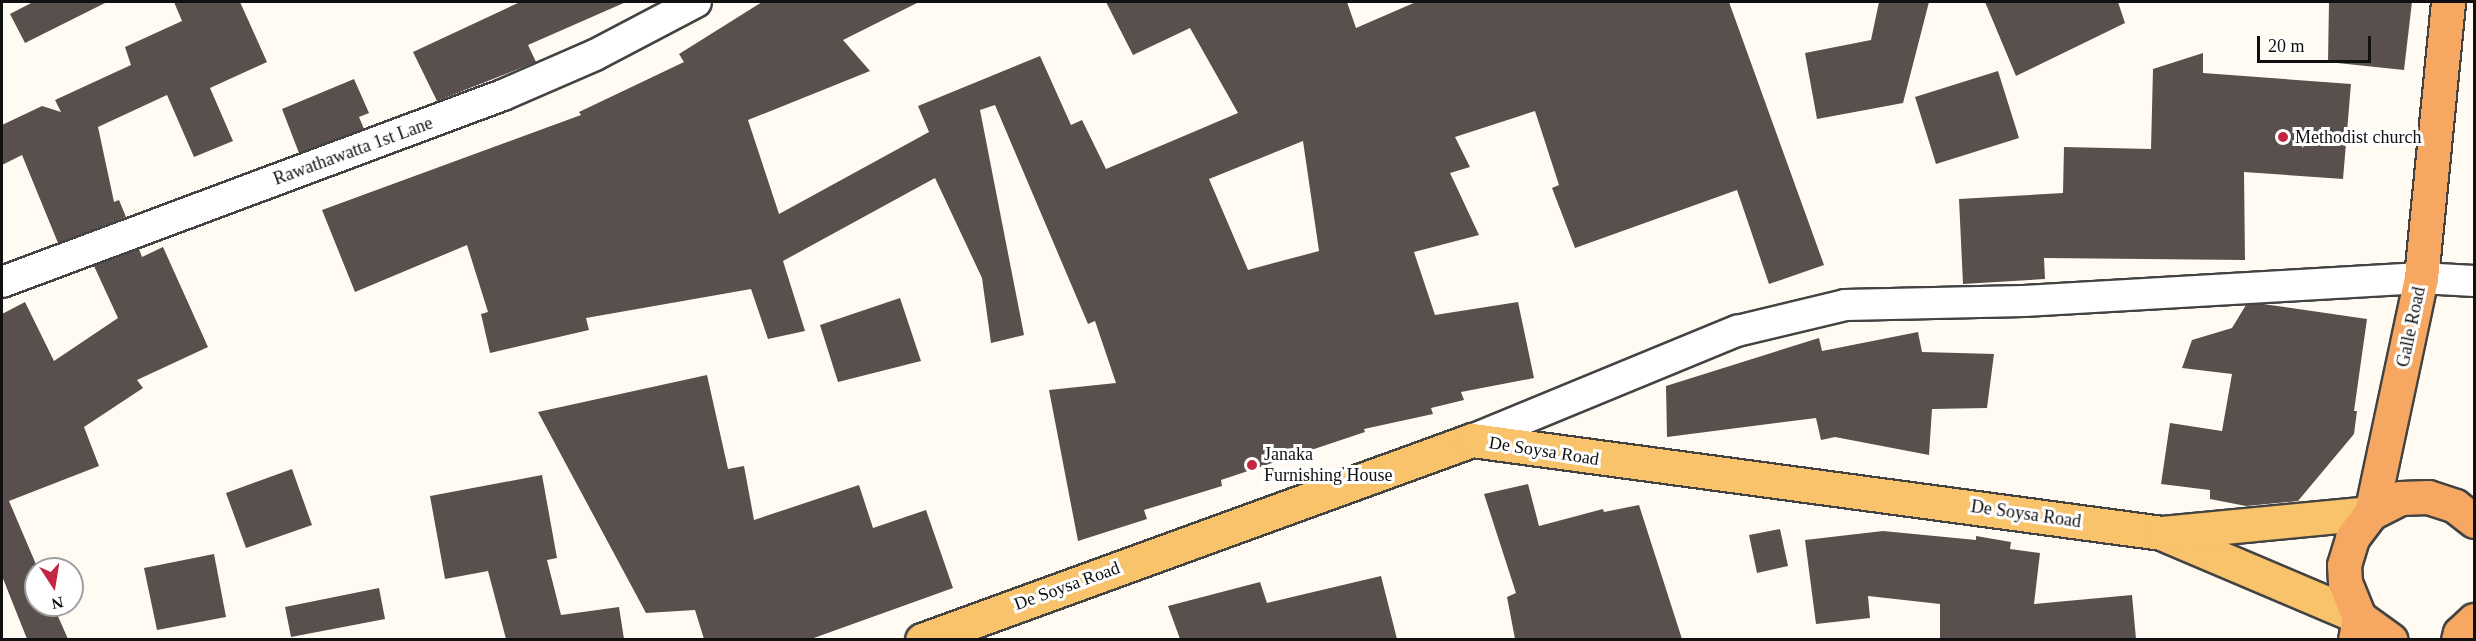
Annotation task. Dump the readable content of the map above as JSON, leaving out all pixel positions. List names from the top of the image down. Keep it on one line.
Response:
{"streets":{"highway":["Galle Road","De Soysa Road"],"street":["Rawathawatta 1st Lane"]},"crossings":[["Galle Road","De Soysa Road"]],"places":["Methodist church","Janaka Furnishing House"],"scale_bar":"20 m","north":"bottom"}
